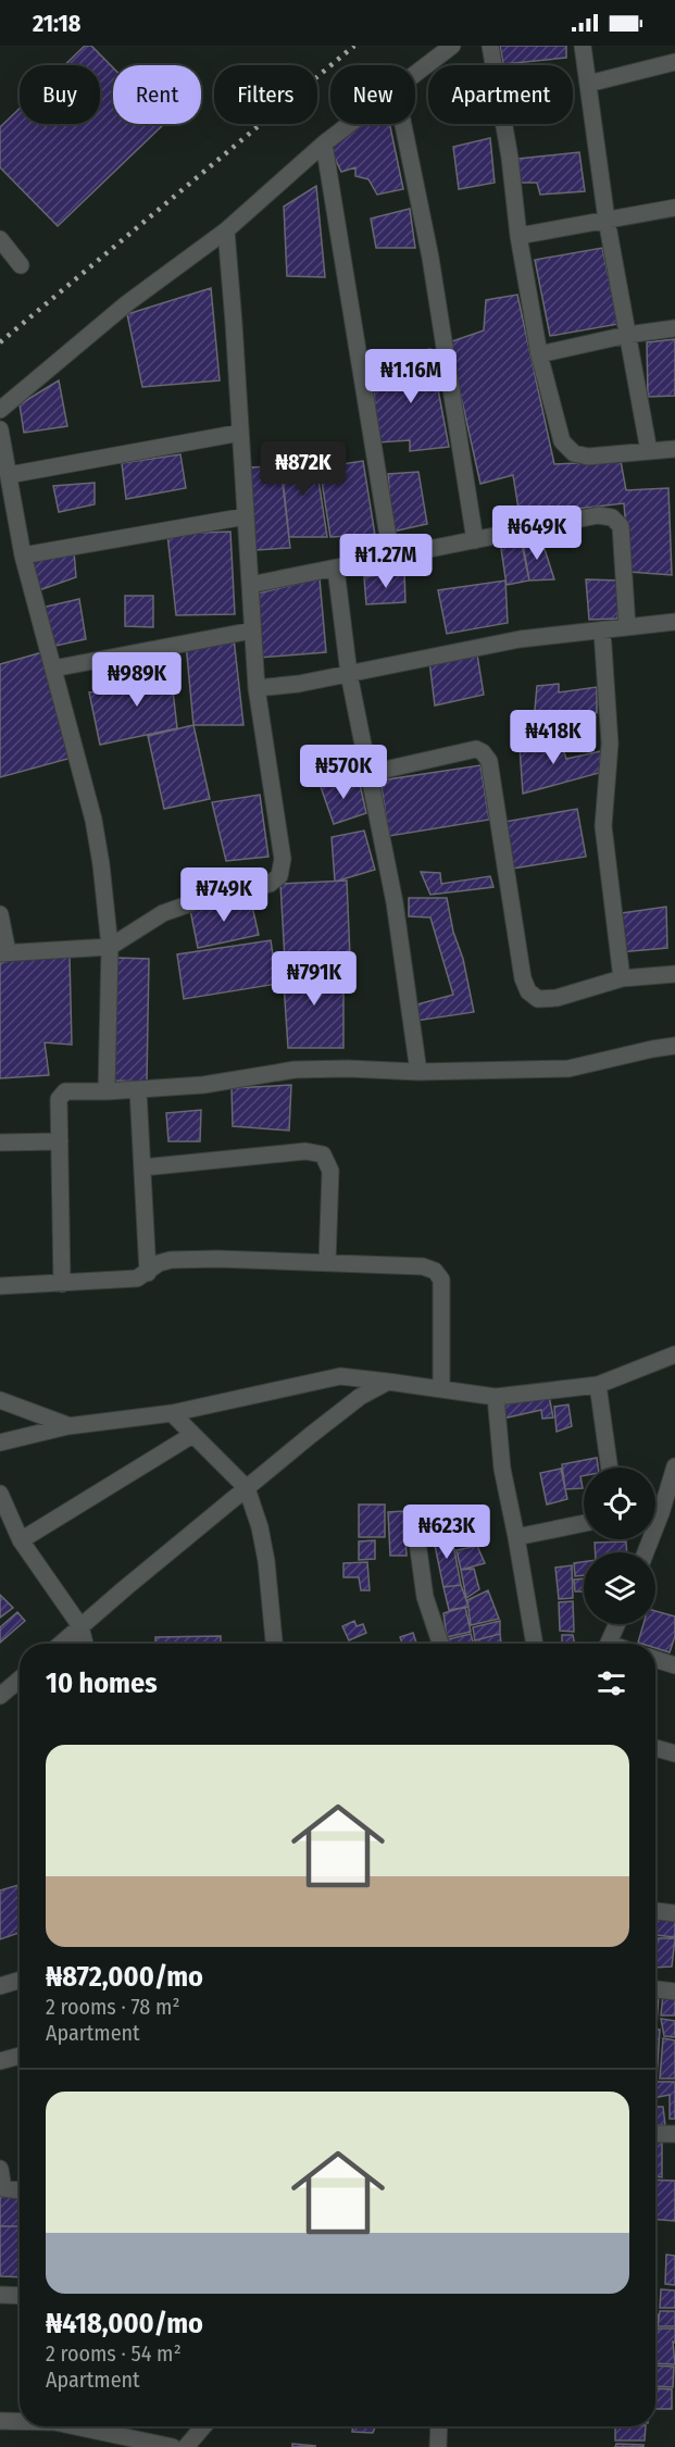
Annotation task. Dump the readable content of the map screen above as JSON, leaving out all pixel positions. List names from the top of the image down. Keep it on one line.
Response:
{"page":{"status":"21:18","chip":["Buy","Rent","Filters","New","Apartment"],"price":["₦1.16M","₦872K","₦649K","₦1.27M","₦989K","₦418K","₦570K","₦749K","₦791K","₦623K"],"heading":"10 homes","list":[{"name":"₦872,000/mo","note":"2 rooms · 78 m² · Apartment"},{"name":"₦418,000/mo","note":"2 rooms · 54 m² · Apartment"}]}}
